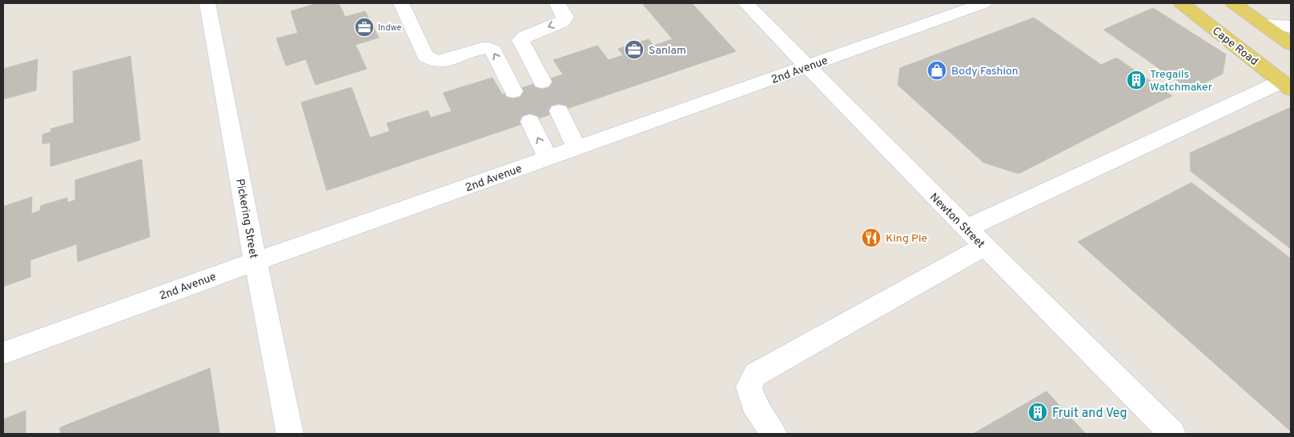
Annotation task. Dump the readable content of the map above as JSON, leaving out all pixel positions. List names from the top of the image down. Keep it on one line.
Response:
{"streets":{"main road":["Cape Road"],"street":["2nd Avenue","Pickering Street","Newton Street"]},"crossings":[["2nd Avenue","Pickering Street"],["2nd Avenue","Newton Street"]],"places":{"office":["Indwe","Sanlam"],"shop":["Body Fashion"],"building":["Tregails Watchmaker","Fruit and Veg"],"restaurant":["King Pie"]}}
